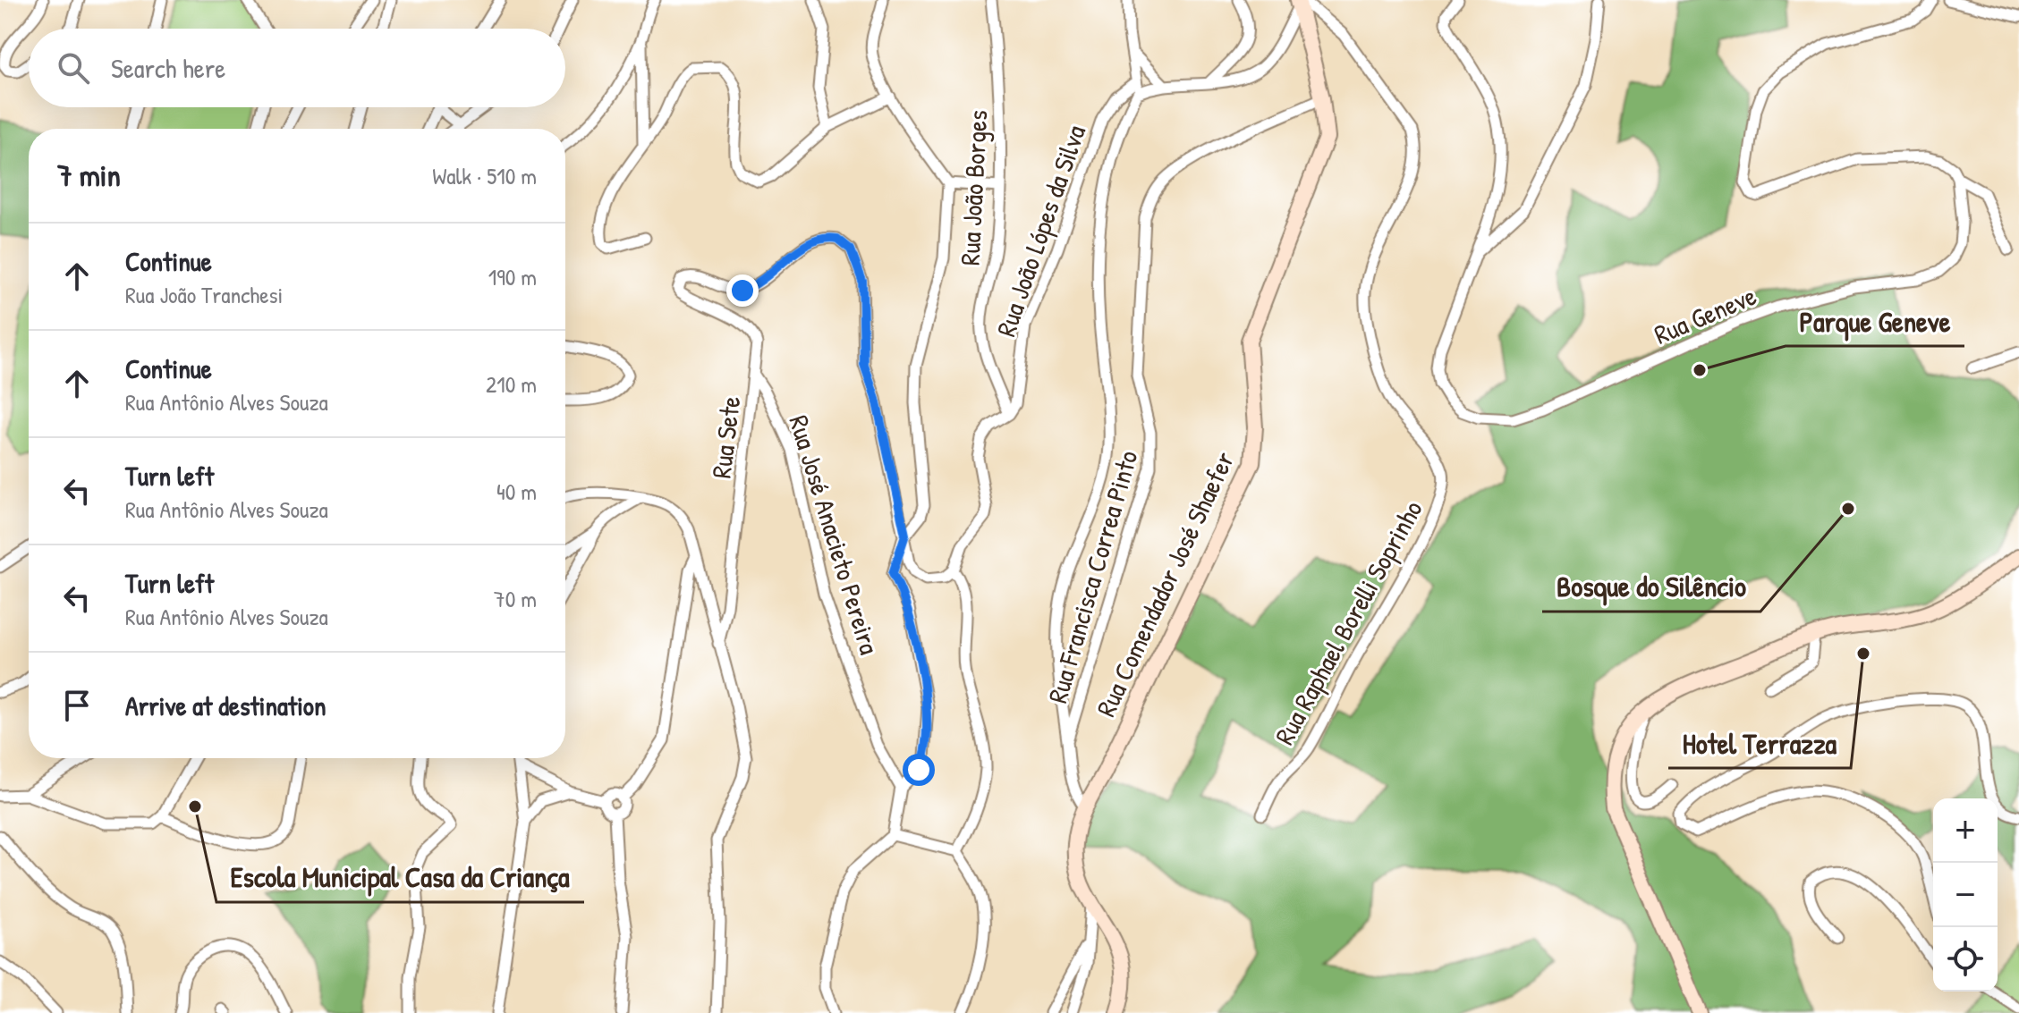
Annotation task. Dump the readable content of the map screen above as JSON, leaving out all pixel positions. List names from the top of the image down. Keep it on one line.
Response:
{"streets":{"street":["Rua João Borges","Rua João Lópes da Silva","Rua Geneve","Rua Sete","Rua José Anacieto Pereira","Rua Francisca Correa Pinto","Rua Comendador José Shaefer","Rua Raphael Borelli Soprinho"]},"crossings":[["Rua João Borges","Rua João Lópes da Silva"],["Rua Sete","Rua José Anacieto Pereira"],["Rua Francisca Correa Pinto","Rua Comendador José Shaefer"],["Rua Comendador José Shaefer","Rua Raphael Borelli Soprinho"]],"places":["Parque Geneve","Bosque do Silêncio","Hotel Terrazza","Escola Municipal Casa da Criança"],"page":{"search":"Search here","heading":["7 min","Walk · 510 m"],"list":[["Continue","Rua João Tranchesi","190 m"],["Continue","Rua Antônio Alves Souza","210 m"],["Turn left","Rua Antônio Alves Souza","40 m"],["Turn left","Rua Antônio Alves Souza","70 m"],"Arrive at destination"],"map_buttons":["+","−"]}}
